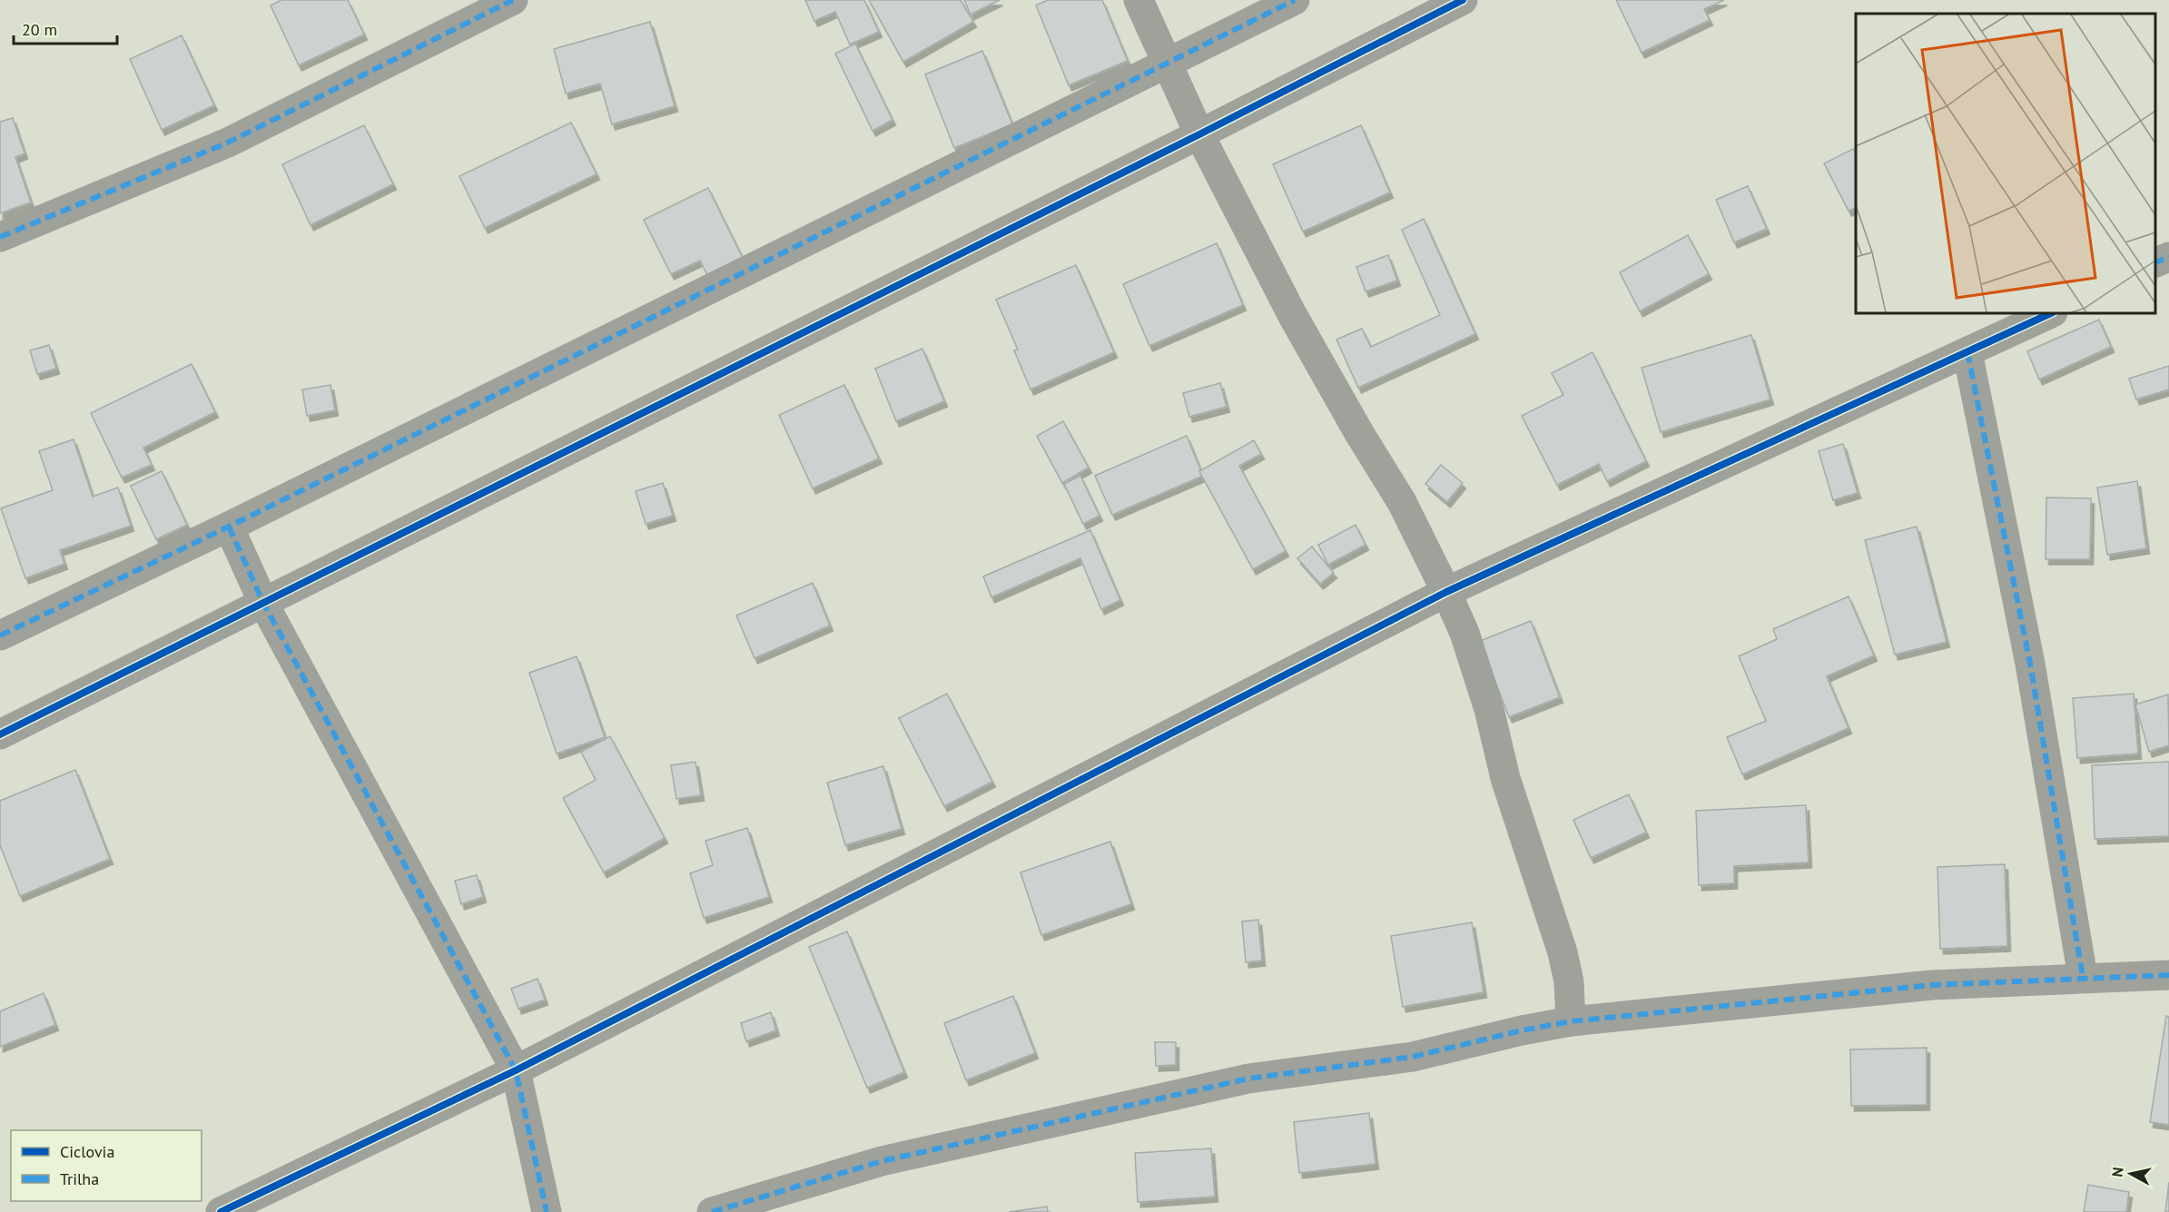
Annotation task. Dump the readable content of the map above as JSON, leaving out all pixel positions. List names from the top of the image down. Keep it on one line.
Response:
{"legend":["Ciclovia","Trilha"],"scale_bar":"20 m","north":"left"}
